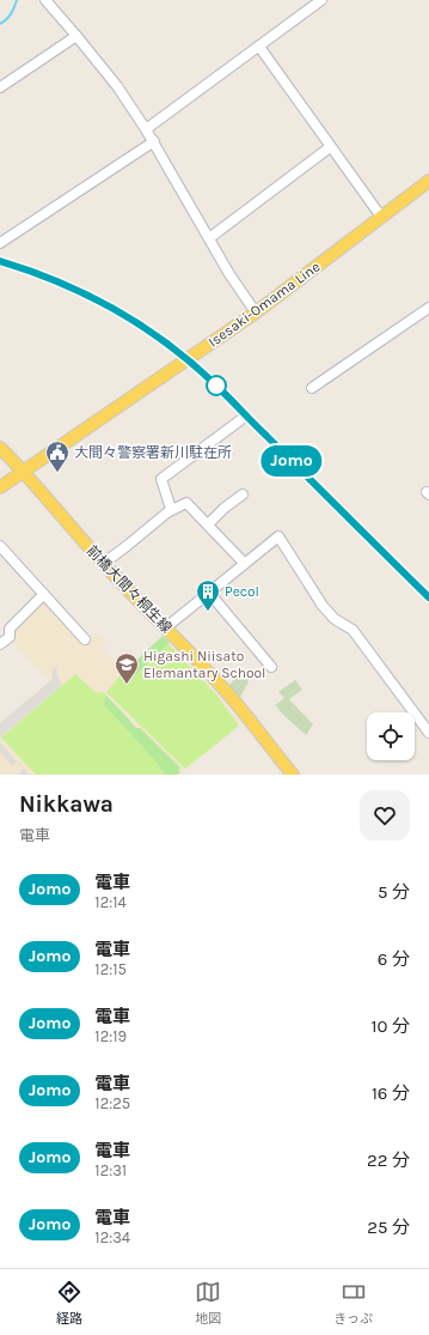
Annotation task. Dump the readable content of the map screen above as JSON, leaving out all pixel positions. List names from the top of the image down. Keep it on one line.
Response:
{"streets":{"main road":["Isesaki-Omama Line","前橋大間々桐生線"]},"crossings":[["Isesaki-Omama Line","前橋大間々桐生線"]],"places":{"public building":["大間々警察署新川駐在所"],"building":["Pecol"],"school or university":["Higashi Niisato Elemantary School"]},"page":{"on_map":"Jomo","heading":["Nikkawa","電車"],"list":[{"mark":"Jomo","name":"電車","note":"12:14","value":"5 分"},{"mark":"Jomo","name":"電車","note":"12:15","value":"6 分"},{"mark":"Jomo","name":"電車","note":"12:19","value":"10 分"},{"mark":"Jomo","name":"電車","note":"12:25","value":"16 分"},{"mark":"Jomo","name":"電車","note":"12:31","value":"22 分"},{"mark":"Jomo","name":"電車","note":"12:34","value":"25 分"}],"tabs":["経路","地図","きっぷ"]}}
